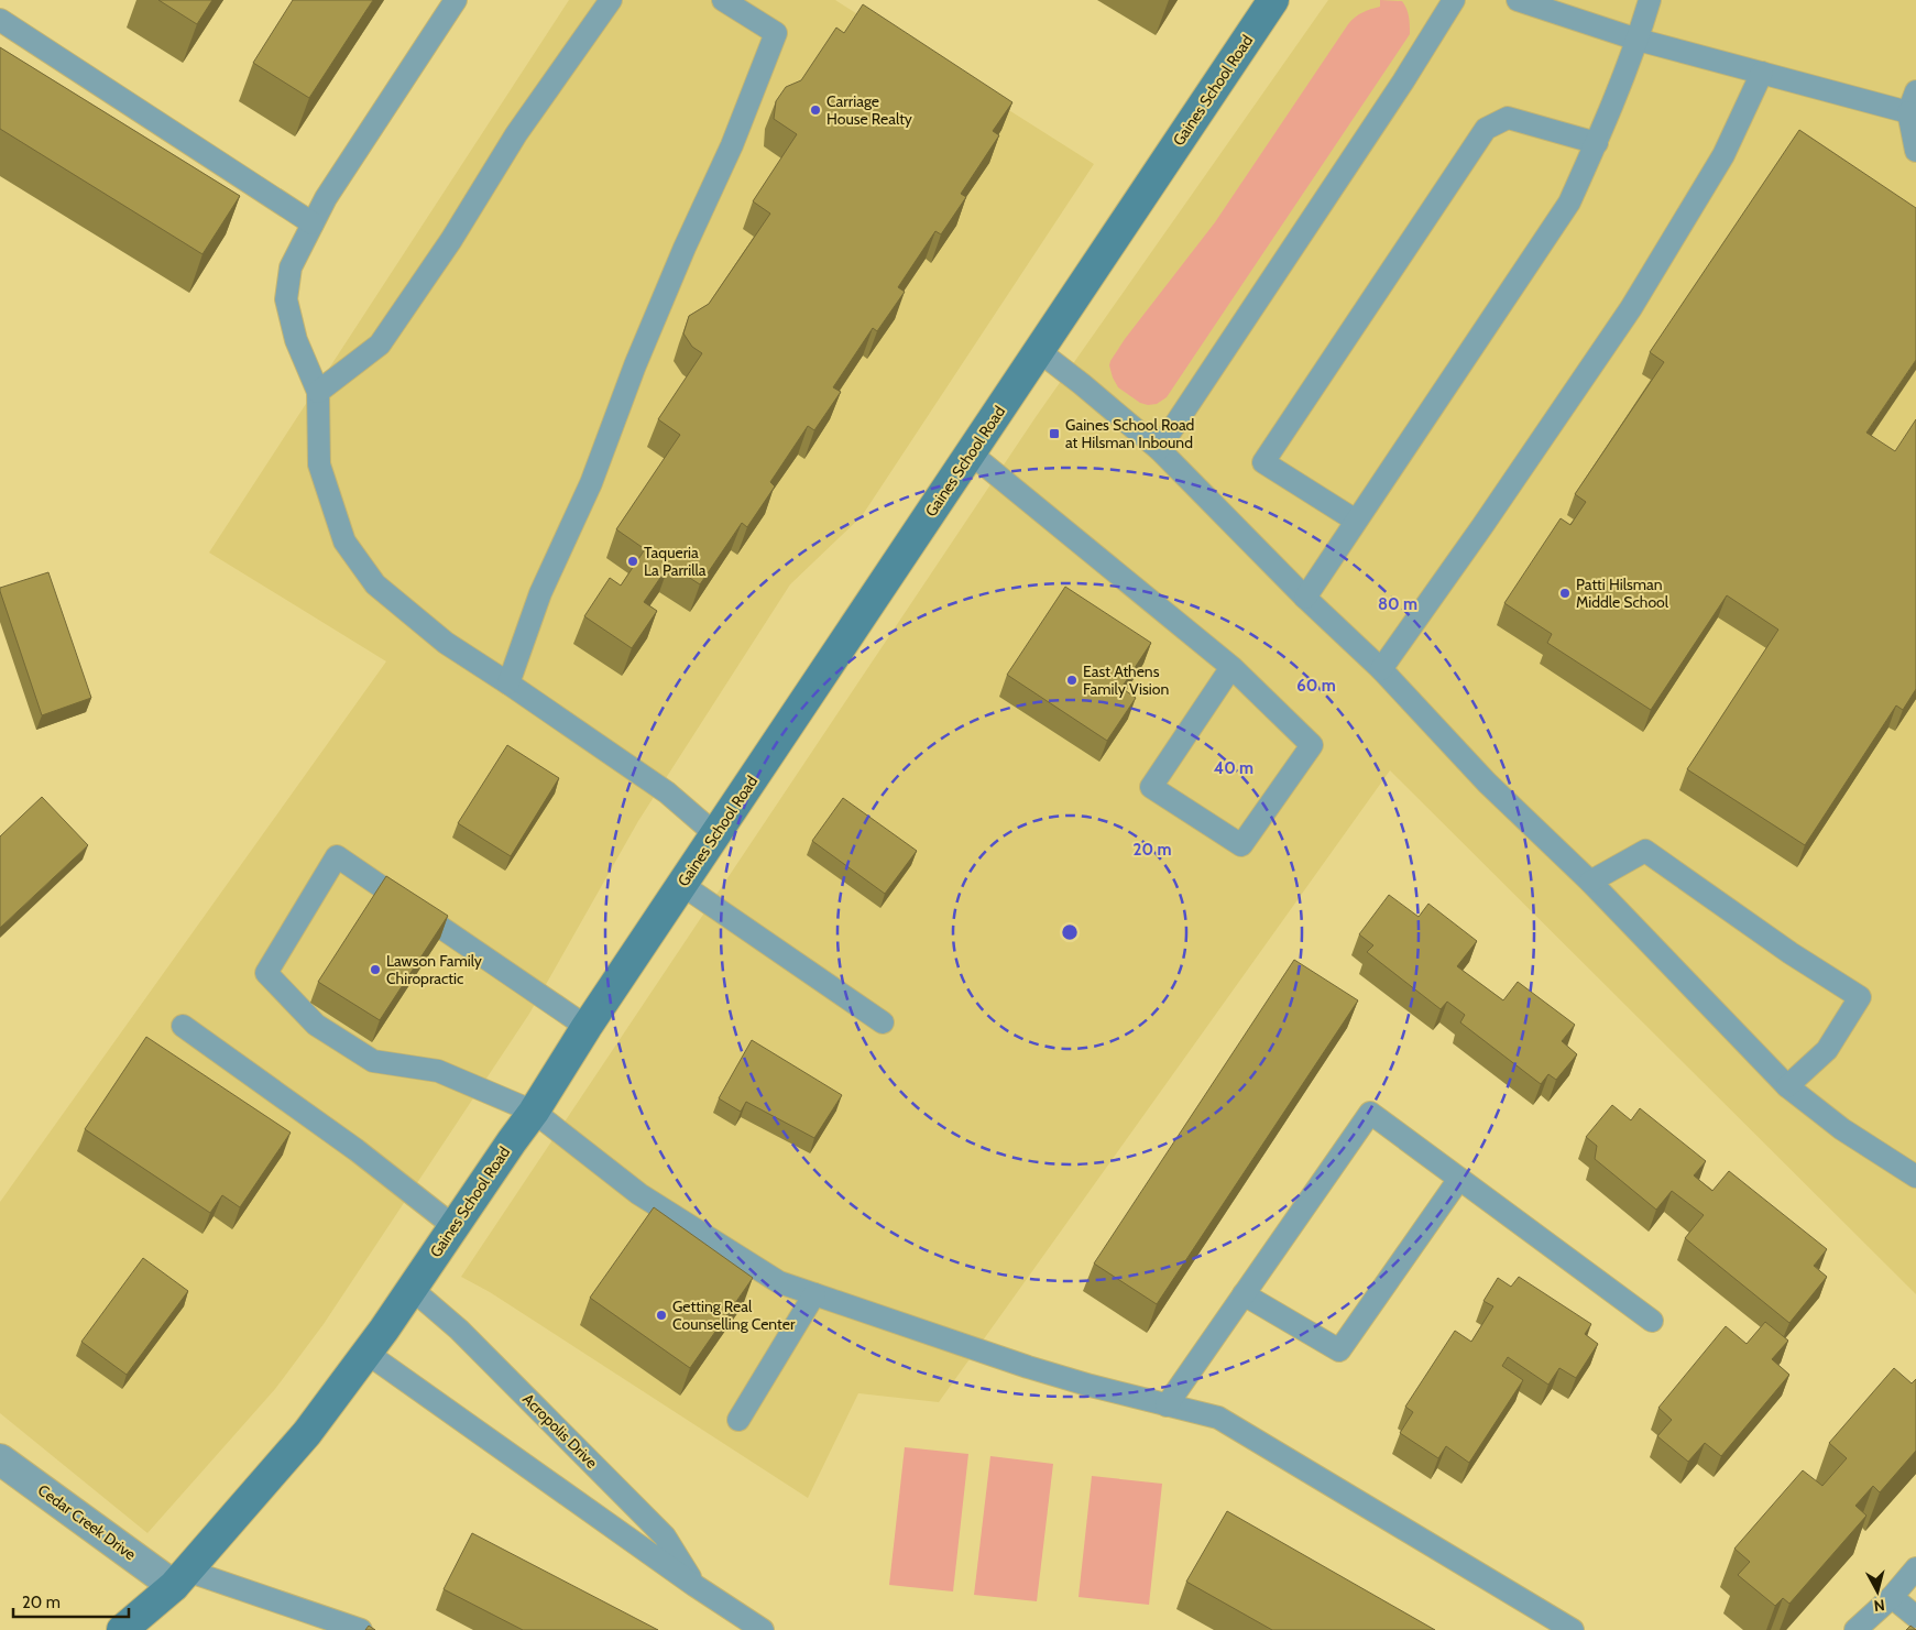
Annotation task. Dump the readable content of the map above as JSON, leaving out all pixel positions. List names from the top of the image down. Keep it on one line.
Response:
{"streets":{"main road":["Gaines School Road"],"street":["Cedar Creek Drive"],"lane":["Acropolis Drive"]},"crossings":[["Gaines School Road","Acropolis Drive"],["Gaines School Road","Cedar Creek Drive"]],"places":{"other":["Carriage House Realty","Taqueria La Parrilla","Patti Hilsman Middle School","East Athens Family Vision","Lawson Family Chiropractic","Getting Real Counselling Center"],"transit":["Gaines School Road at Hilsman Inbound"]},"scale_bar":"20 m","north":"bottom","rings":["80 m","60 m","40 m","20 m"]}
